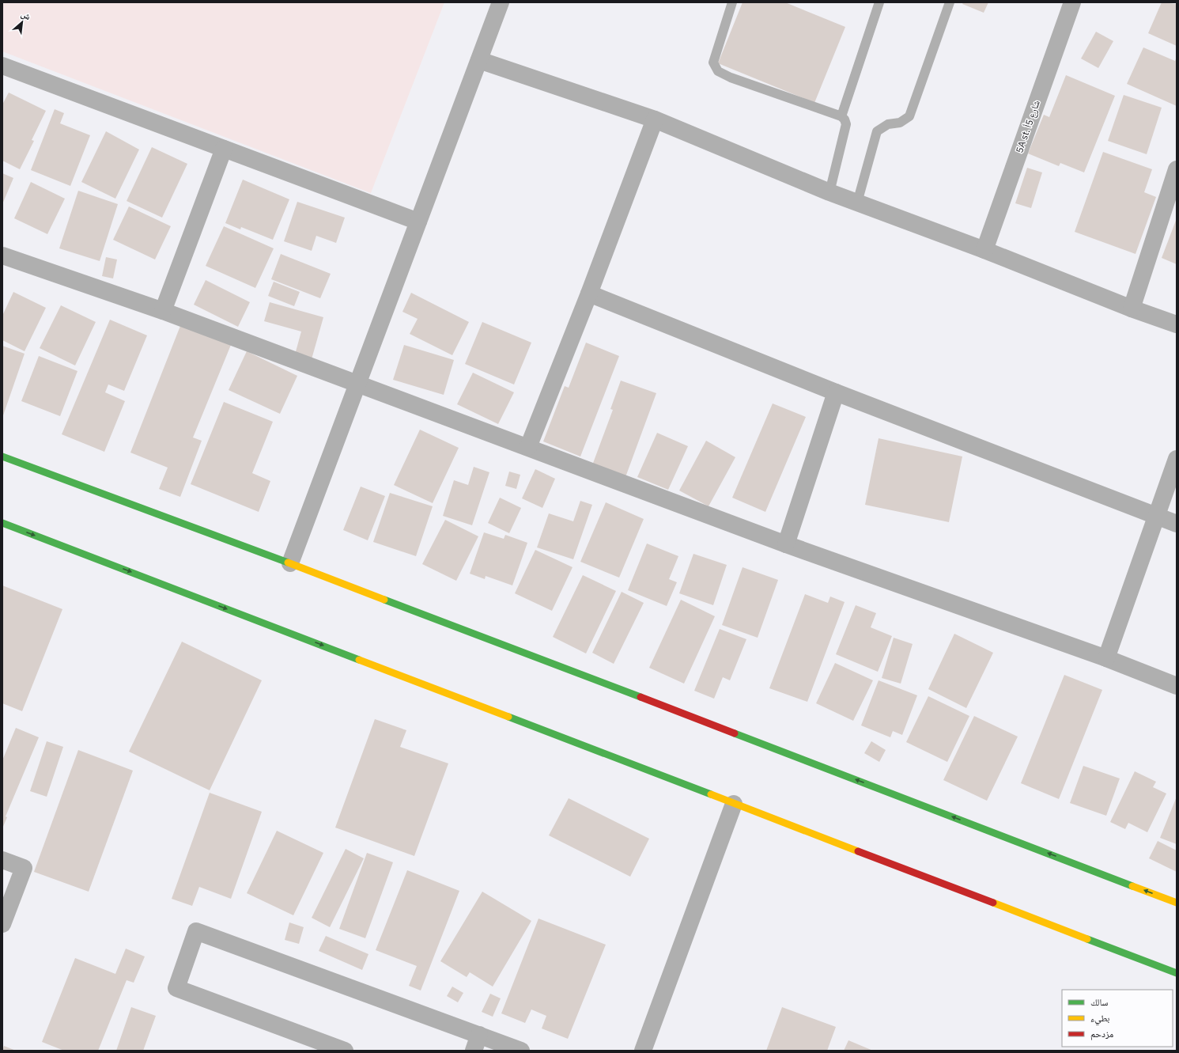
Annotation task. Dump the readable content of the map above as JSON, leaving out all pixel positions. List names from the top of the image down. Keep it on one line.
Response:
{"streets":{"street":["5A st. شارع 5أ"]},"legend":["سالك","بطيء","مزدحم"],"north":"top right"}
